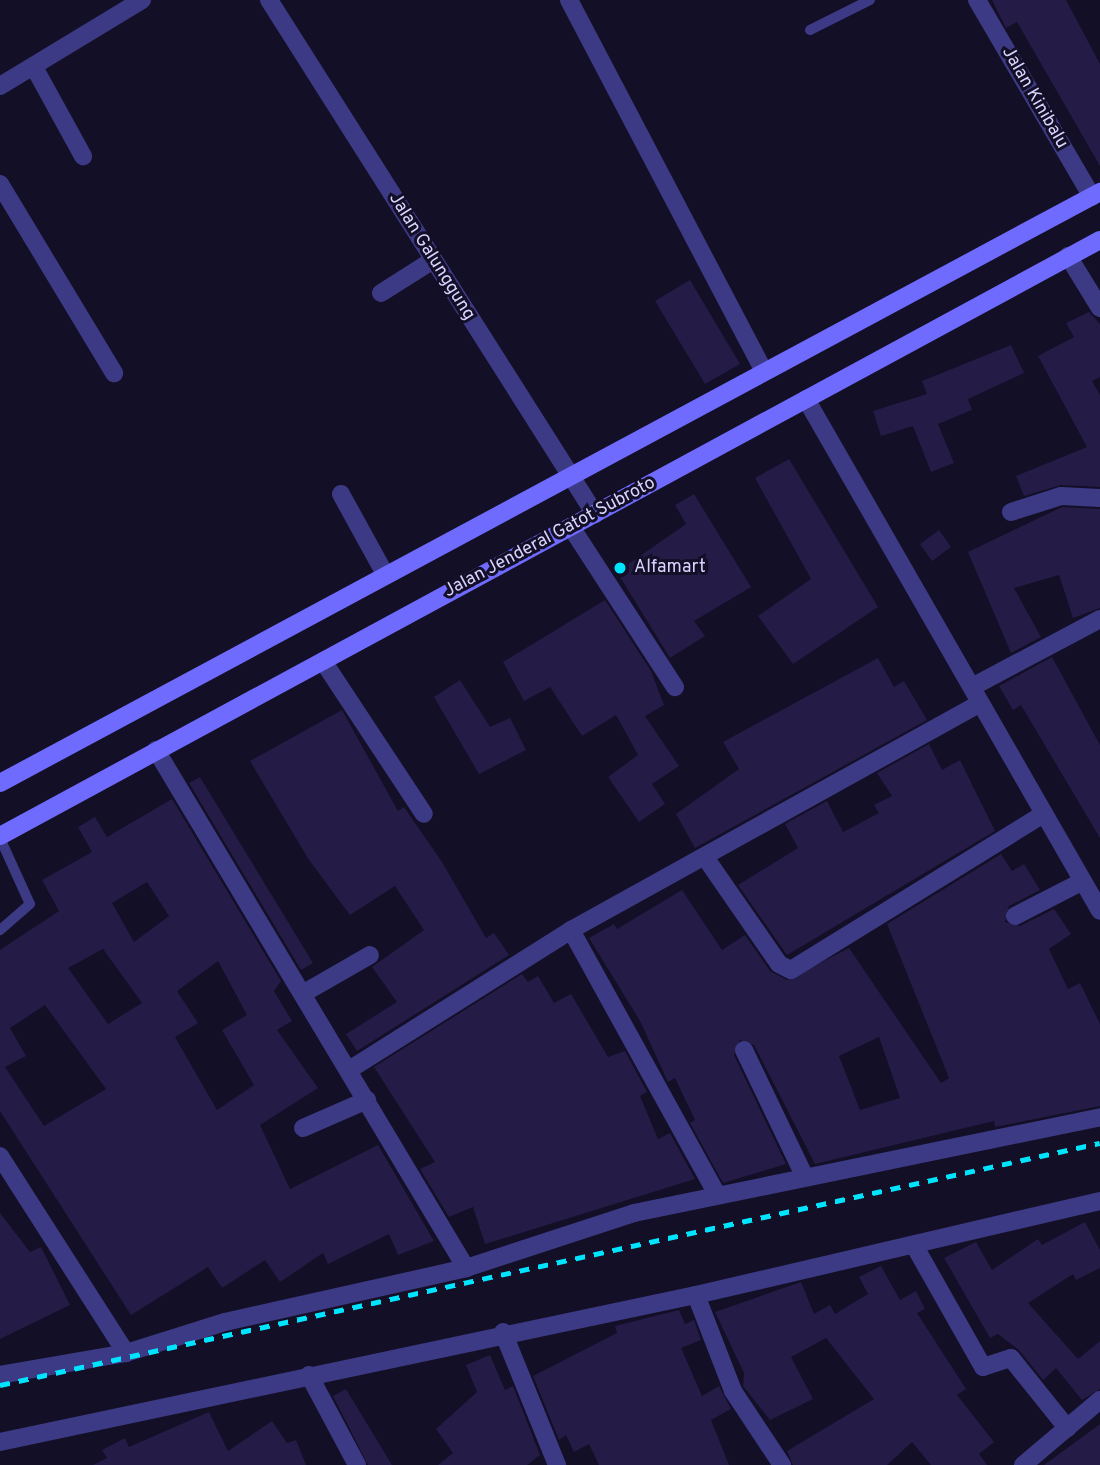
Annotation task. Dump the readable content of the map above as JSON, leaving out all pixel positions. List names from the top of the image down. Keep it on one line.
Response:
{"streets":{"main road":["Jalan Jenderal Gatot Subroto"],"street":["Jalan Kinibalu","Jalan Galunggung"]},"crossings":[["Jalan Galunggung","Jalan Jenderal Gatot Subroto"]],"places":["Alfamart"]}
